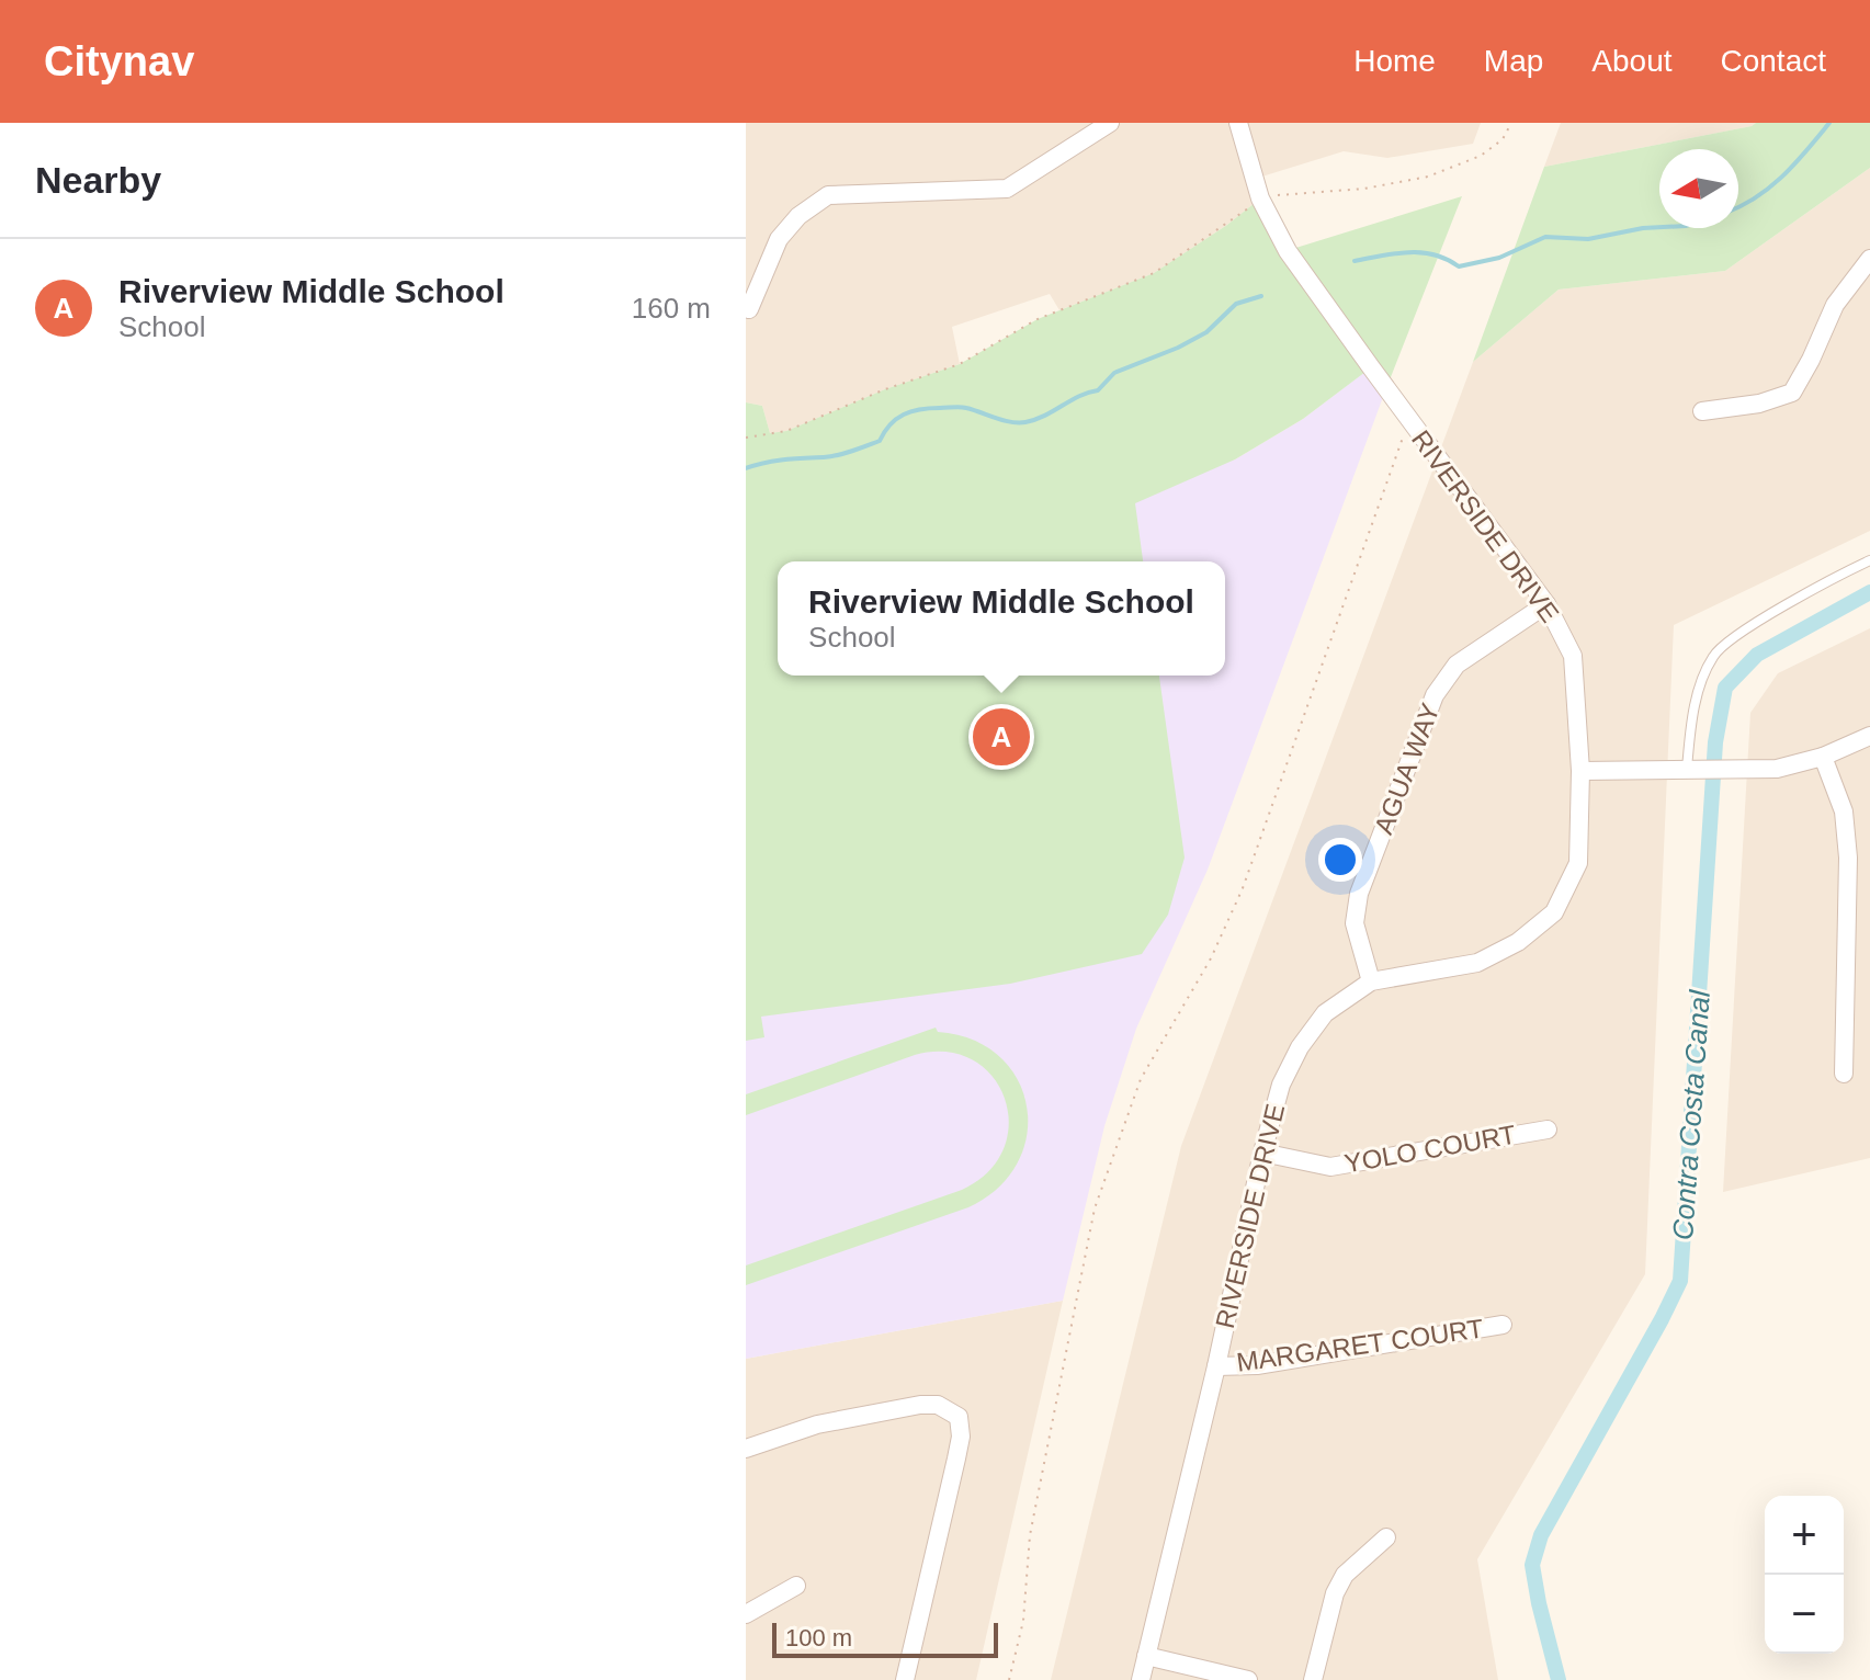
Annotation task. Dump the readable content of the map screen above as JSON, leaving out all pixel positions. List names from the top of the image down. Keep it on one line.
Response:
{"streets":{"street":["RIVERSIDE DRIVE","AGUA WAY","YOLO COURT","MARGARET COURT"]},"crossings":[["RIVERSIDE DRIVE","AGUA WAY"],["RIVERSIDE DRIVE","YOLO COURT"],["RIVERSIDE DRIVE","MARGARET COURT"]],"water":["Contra Costa Canal"],"scale_bar":"100 m","north":"left","page":{"header":"Citynav","nav":["Home","Map","About","Contact"],"heading":"Nearby","list":[{"mark":"A","name":"Riverview Middle School","note":"School","value":"160 m"}],"popup":["Riverview Middle School","School"],"pins":"A","map_buttons":["+","−"],"scale":"100 m"}}
